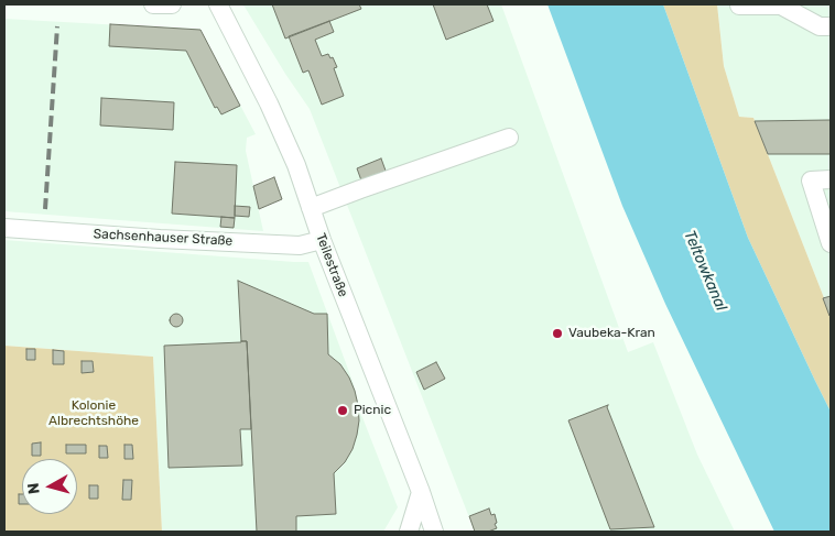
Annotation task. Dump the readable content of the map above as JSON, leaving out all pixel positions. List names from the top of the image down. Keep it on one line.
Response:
{"streets":{"street":["Sachsenhauser Straße","Teilestraße"]},"crossings":[["Sachsenhauser Straße","Teilestraße"]],"water":["Teltowkanal"],"parks":["Kolonie Albrechtshöhe"],"places":["Vaubeka-Kran","Picnic"],"north":"left"}
